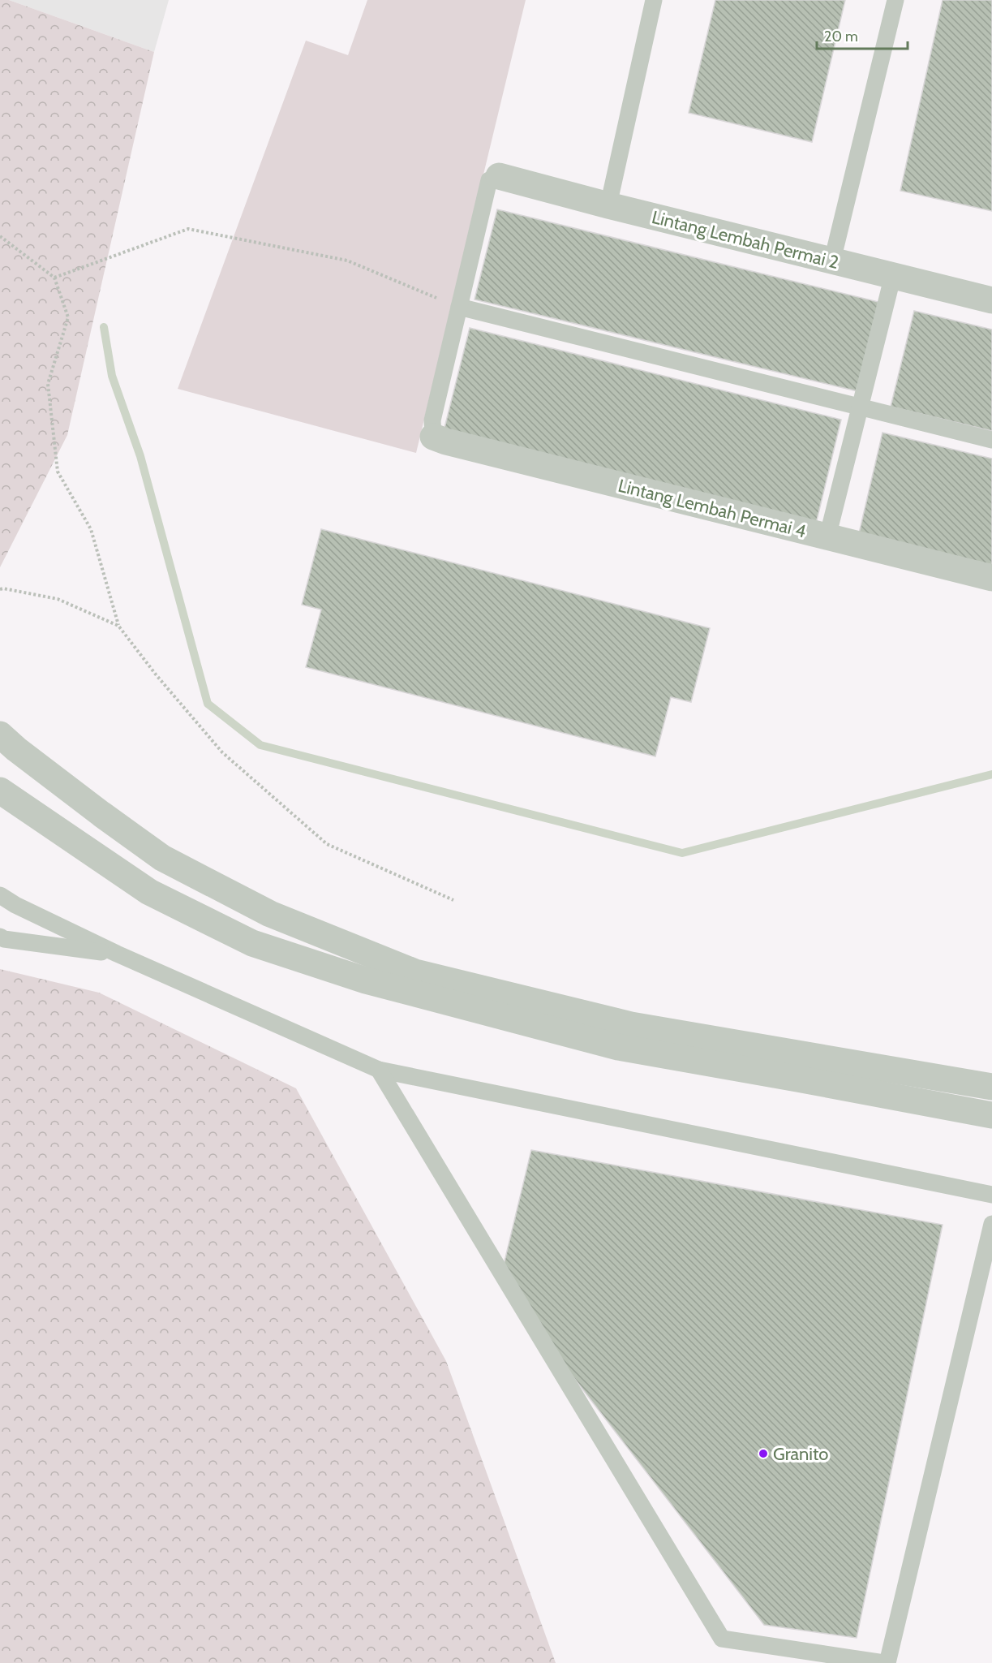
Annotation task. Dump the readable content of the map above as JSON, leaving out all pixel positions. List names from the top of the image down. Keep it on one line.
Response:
{"streets":{"street":["Lintang Lembah Permai 2","Lintang Lembah Permai 4"]},"places":["Granito"],"scale_bar":"20 m"}
